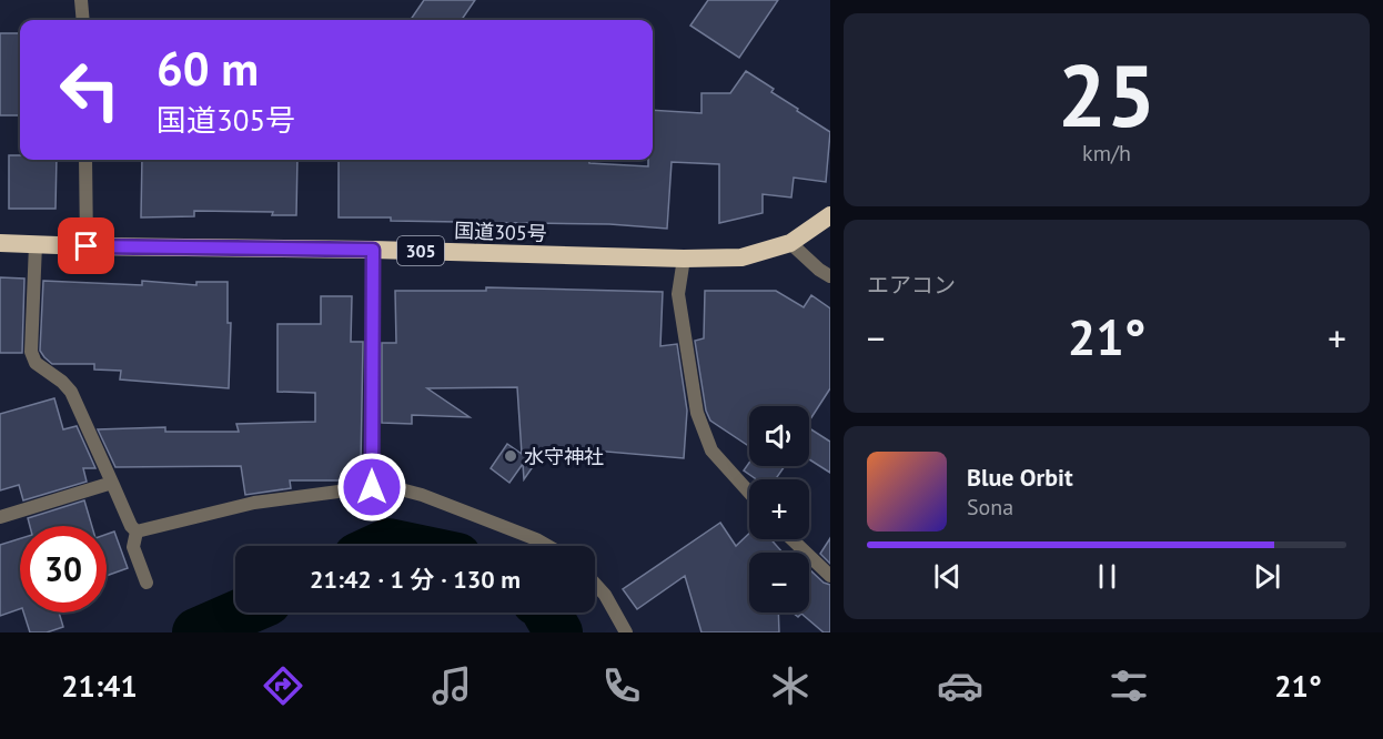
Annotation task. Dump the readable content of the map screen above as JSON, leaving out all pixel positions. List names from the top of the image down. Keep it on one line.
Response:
{"streets":{"highway":["国道305号","305"]},"places":["水守神社"],"page":{"tile":[["25","km/h"],"エアコン"],"turn":["60 m","国道305号"],"heat":["−","21°","+"],"map_buttons":["+","−"],"song":["Blue Orbit","Sona"],"limit":"30","trip":"21:42 · 1 分 · 130 m","tabs":["21:41","21°"]}}
